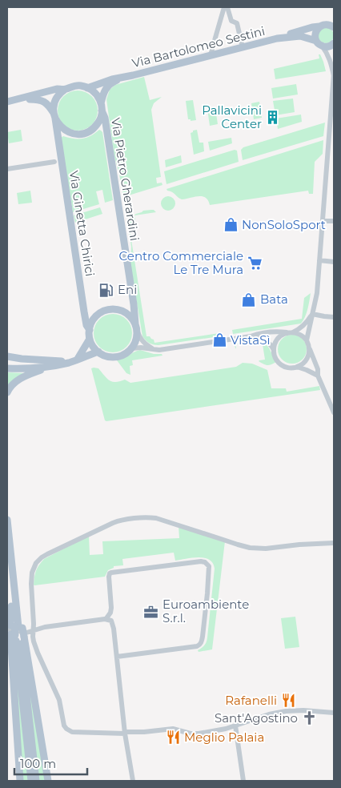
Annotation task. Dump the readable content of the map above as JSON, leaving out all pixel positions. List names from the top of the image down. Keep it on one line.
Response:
{"streets":{"main road":["Via Bartolomeo Sestini","Via Pietro Gherardini","Via Ginetta Chirici"]},"crossings":[["Via Pietro Gherardini","Via Ginetta Chirici"]],"places":{"building":["Pallavicini Center"],"shop":["NonSoloSport","Bata","VistaSì"],"supermarket":["Centro Commerciale Le Tre Mura"],"fuel station":["Eni"],"office":["Euroambiente S.r.l."],"restaurant":["Rafanelli","Meglio Palaia"],"church":["Sant'Agostino"]},"scale_bar":"100 m"}
